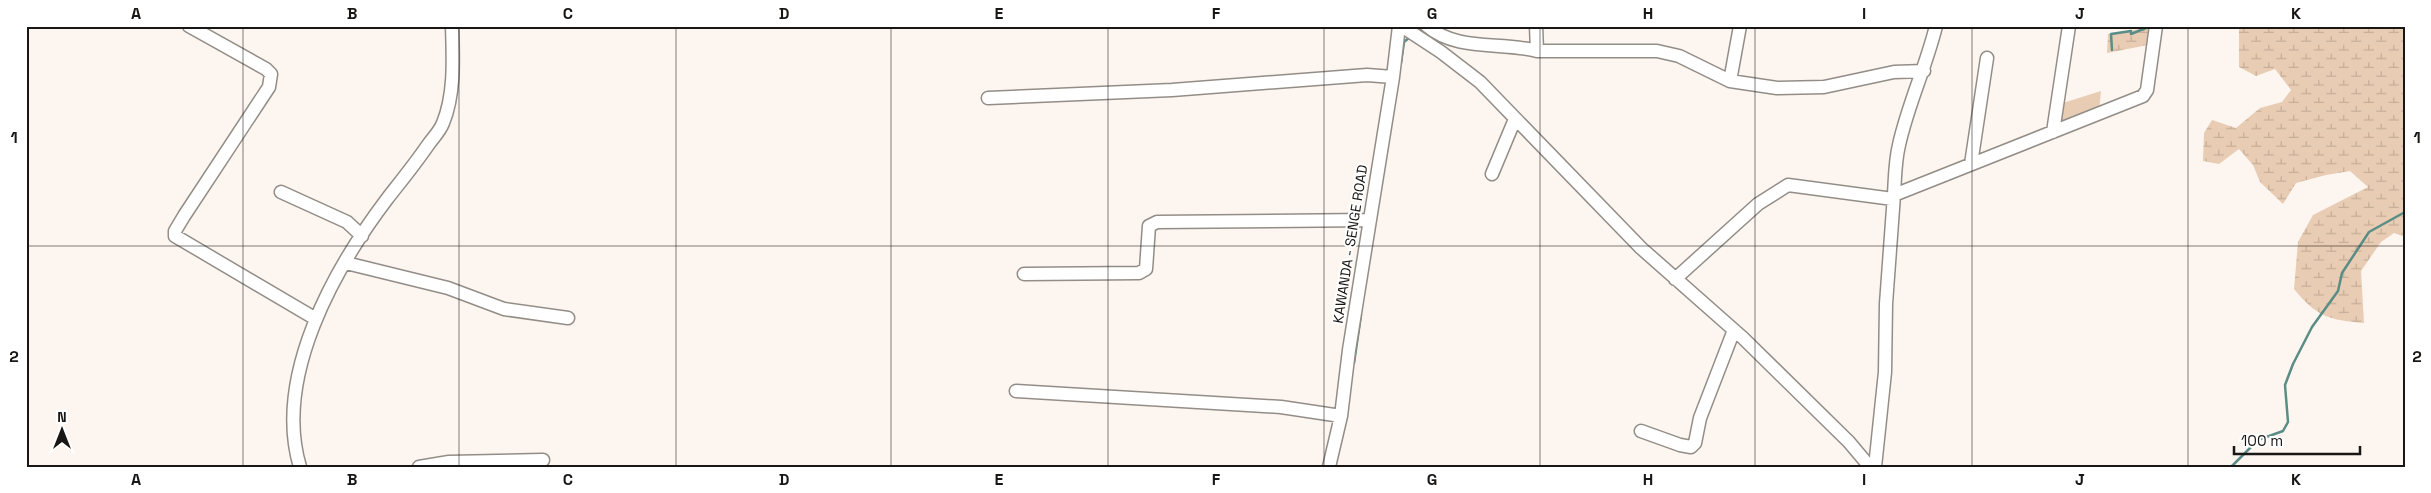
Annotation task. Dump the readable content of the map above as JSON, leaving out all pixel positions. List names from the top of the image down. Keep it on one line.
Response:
{"streets":{"street":["KAWANDA - SENGE ROAD"]},"scale_bar":"100 m","north":"top","grid":{"columns":["A","B","C","D","E","F","G","H","I","J","K"],"rows":["1","2"]}}
